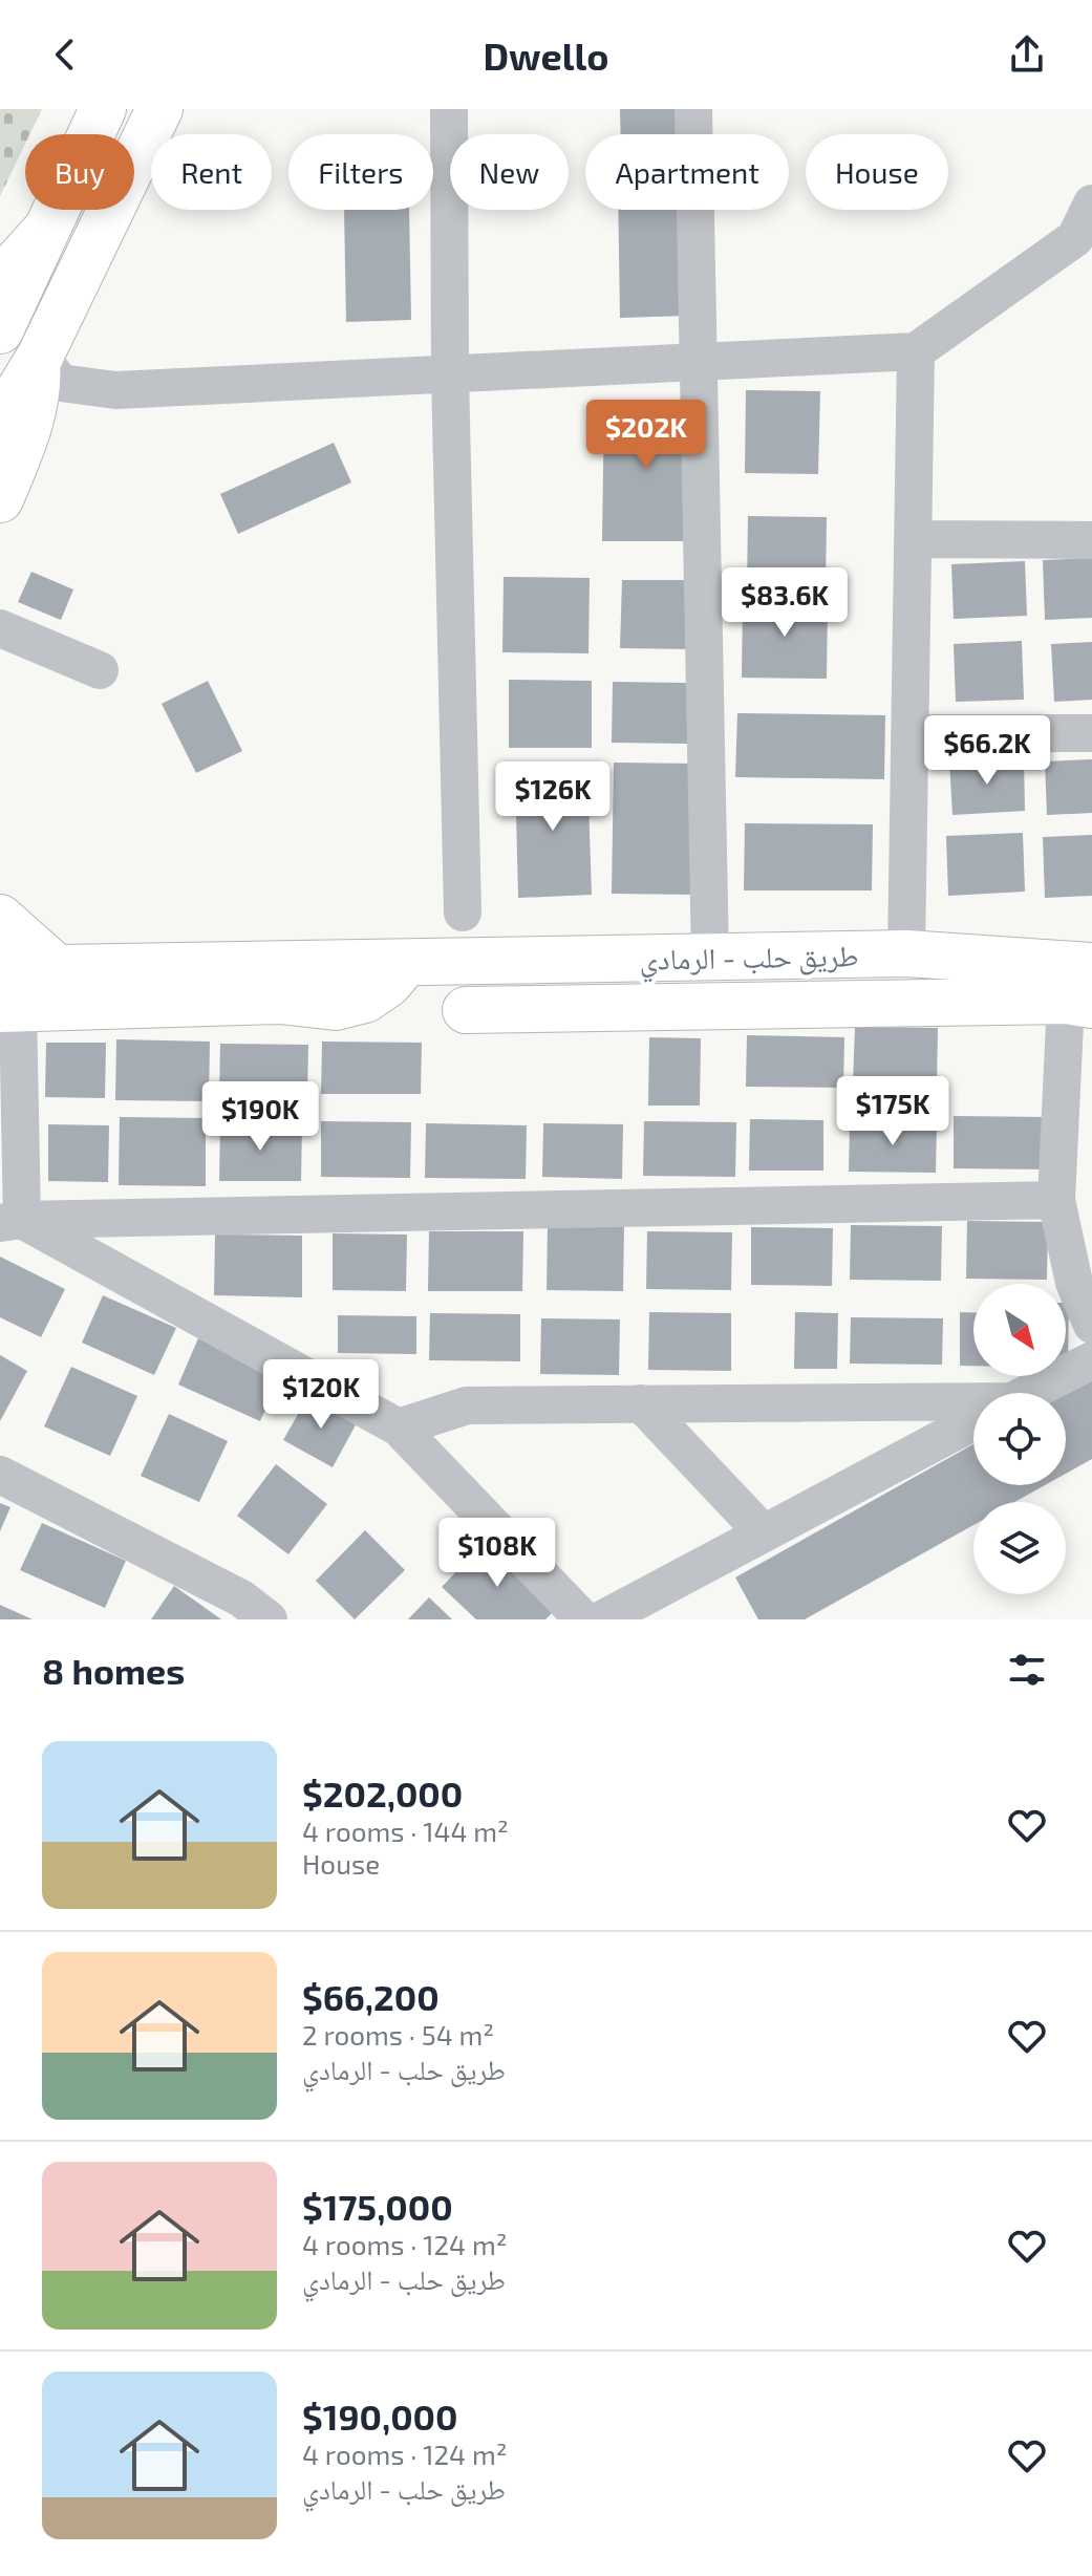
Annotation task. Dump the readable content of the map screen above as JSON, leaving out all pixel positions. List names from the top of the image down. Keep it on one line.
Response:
{"streets":{"main road":["طريق حلب - الرمادي"]},"north":"bottom right","page":{"header":"Dwello","chip":["Buy","Rent","Filters","New","Apartment","House"],"price":["$202K","$83.6K","$66.2K","$126K","$175K","$190K","$120K","$108K"],"heading":"8 homes","list":[{"name":"$202,000","note":"4 rooms · 144 m² · House"},{"name":"$66,200","note":"2 rooms · 54 m² · طريق حلب - الرمادي"},{"name":"$175,000","note":"4 rooms · 124 m² · طريق حلب - الرمادي"},{"name":"$190,000","note":"4 rooms · 124 m² · طريق حلب - الرمادي"}]}}
